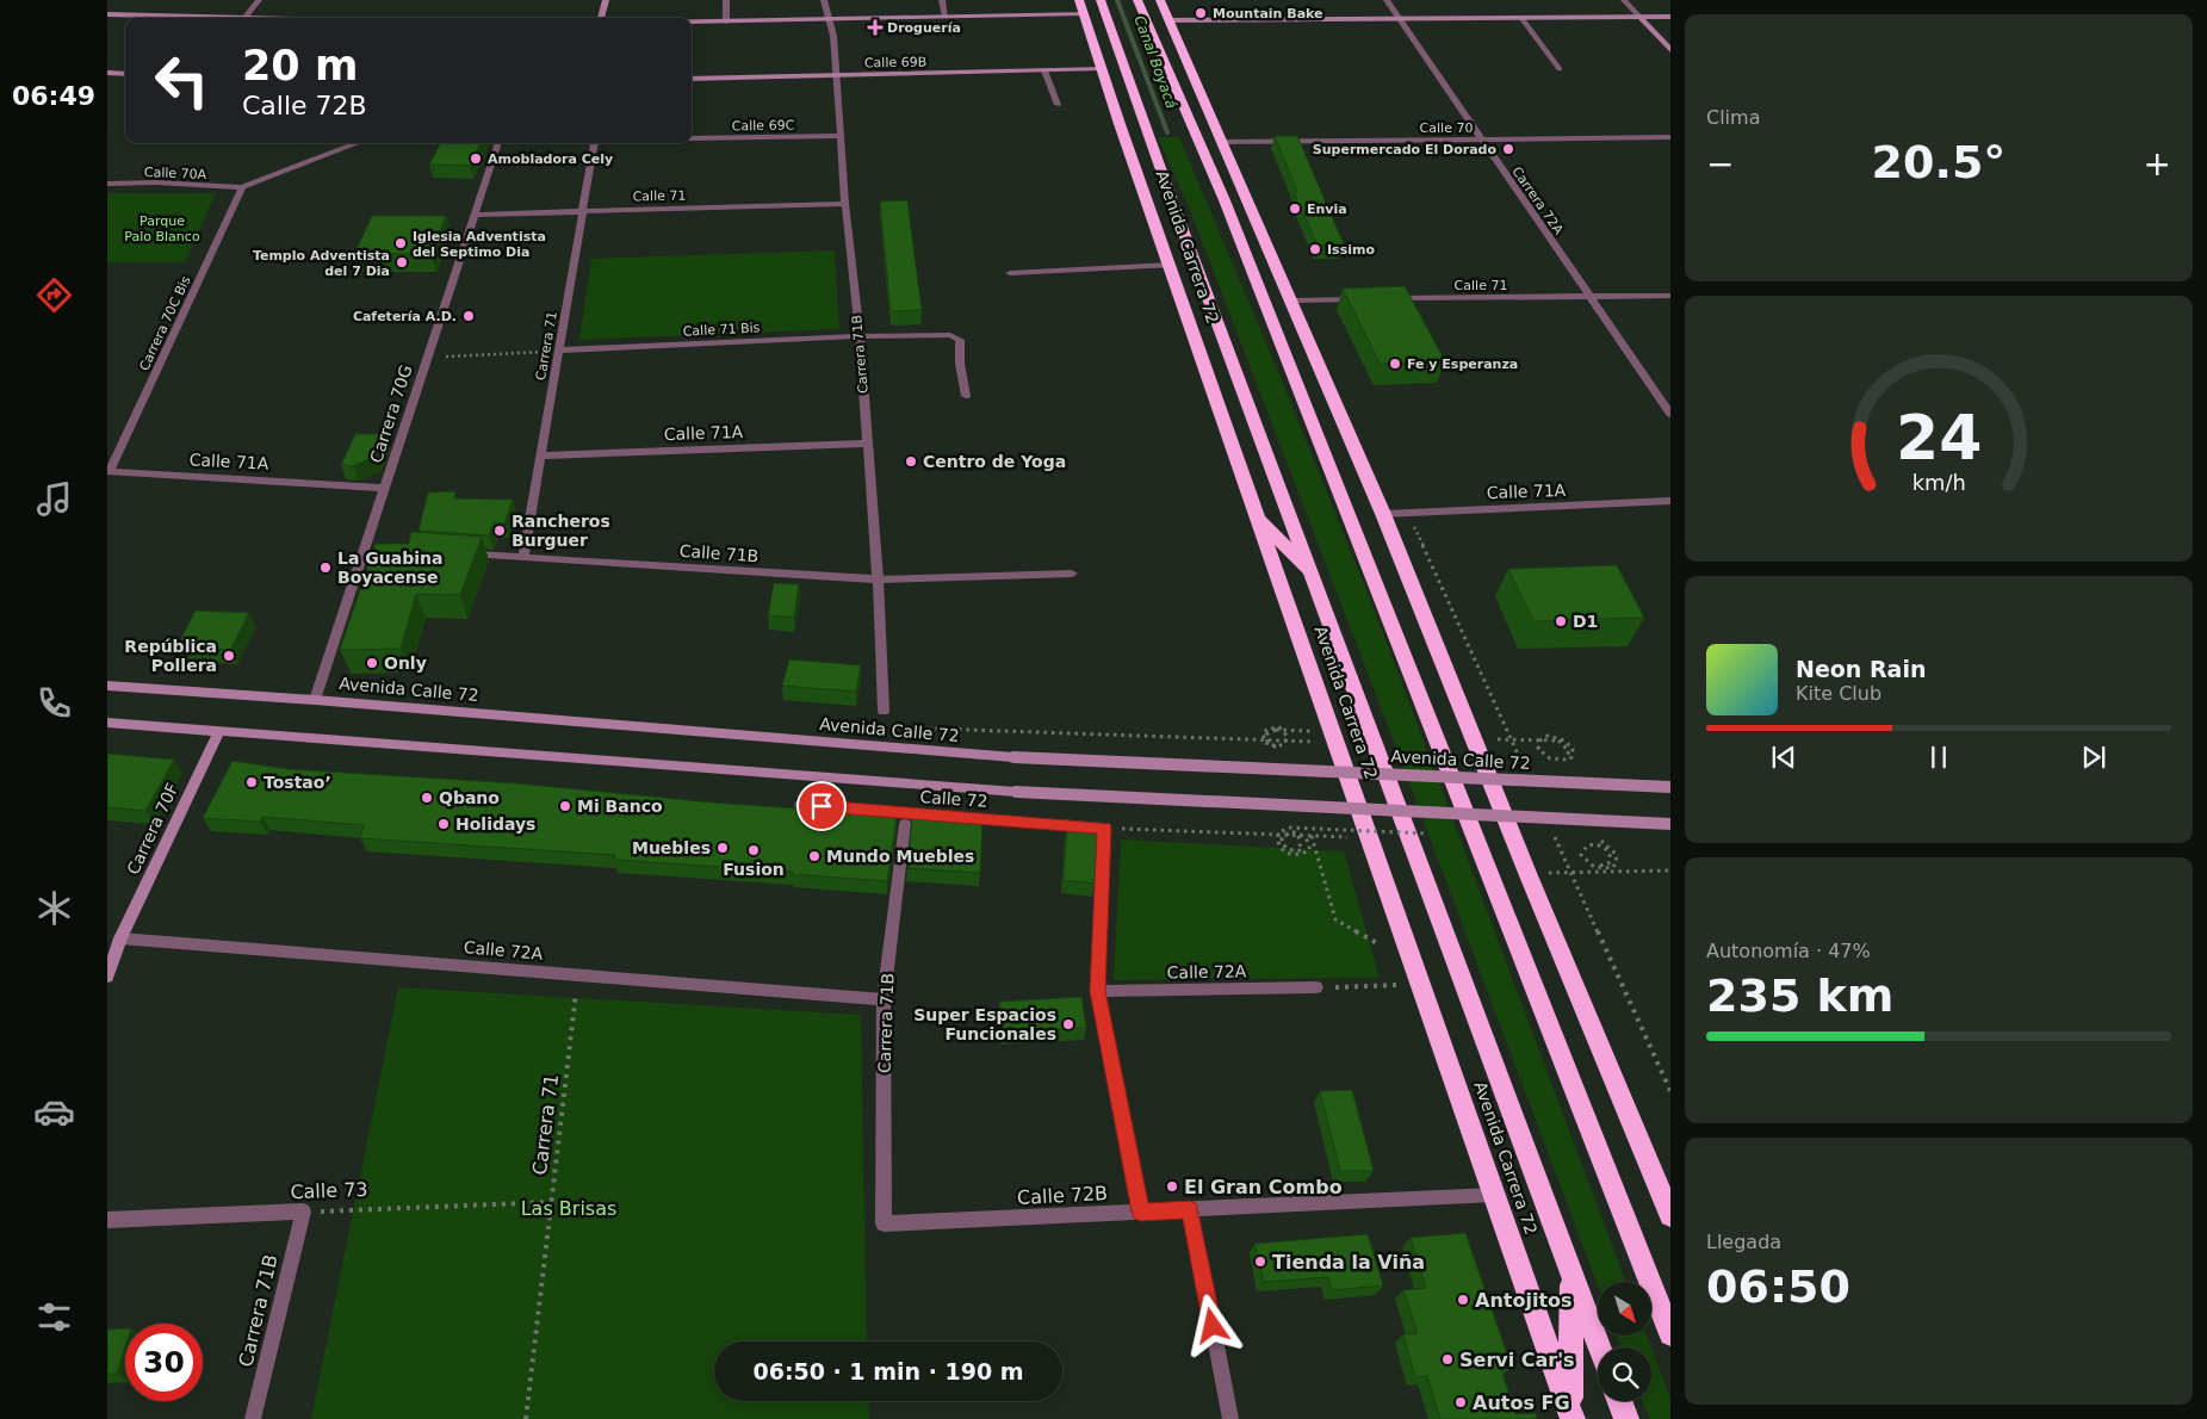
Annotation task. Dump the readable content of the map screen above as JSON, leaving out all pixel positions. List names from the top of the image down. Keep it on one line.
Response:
{"streets":{"highway":["Avenida Carrera 72"],"street":["Calle 69B","Calle 69C","Calle 70","Calle 70A","Calle 71","Carrera 72A","Carrera 70C Bis","Calle 71 Bis","Carrera 71","Carrera 71B","Carrera 70G","Calle 71A","Calle 71B","Avenida Calle 72","Calle 72","Carrera 70F","Calle 72A","Calle 73","Calle 72B"]},"crossings":[["Calle 69B","Avenida Carrera 72"],["Calle 69B","Carrera 71B"],["Calle 69C","Carrera 71B"],["Calle 70","Carrera 72A"],["Calle 70A","Carrera 70C Bis"],["Calle 71","Carrera 72A"],["Calle 71","Carrera 71"],["Calle 71","Carrera 71B"],["Calle 71","Carrera 70G"],["Avenida Carrera 72","Calle 72B"],["Carrera 70C Bis","Calle 71A"],["Calle 71 Bis","Carrera 71"],["Calle 71 Bis","Carrera 71B"],["Carrera 71","Calle 71A"],["Carrera 71","Calle 71B"],["Carrera 71","Calle 72A"],["Carrera 71","Calle 73"],["Carrera 71B","Calle 71A"],["Carrera 71B","Calle 71B"],["Carrera 71B","Calle 72A"],["Carrera 71B","Calle 73"],["Carrera 71B","Calle 72B"],["Carrera 70G","Calle 71A"],["Carrera 70G","Avenida Calle 72"],["Carrera 70F","Calle 72A"]],"water":["Canal Boyacá"],"parks":["Parque Palo Blanco","Las Brisas"],"places":{"other":["Mountain Bake","Supermercado El Dorado","Amobladora Cely","Envia","Iglesia Adventista del Septimo Dia","Issimo","Templo Adventista del 7 Dia","Cafetería A.D.","Fe y Esperanza","Centro de Yoga","Rancheros Burguer","La Guabina Boyacense","D1","República Pollera","Only","Tostao’","Qbano","Mi Banco","Holidays","Muebles","Fusion","Mundo Muebles","Super Espacios Funcionales","El Gran Combo","Tienda la Viña","Antojitos","Servi Car's","Autos FG"],"health":["Droguería"]},"north":"bottom right","page":{"tabs":"06:49","tile":["Clima",["Autonomía · 47%","235 km"],["Llegada","06:50"]],"turn":["20 m","Calle 72B"],"heat":["−","20.5°","+"],"song":["Neon Rain","Kite Club"],"limit":"30","trip":"06:50 · 1 min · 190 m","gauge":["24","km/h"]}}
